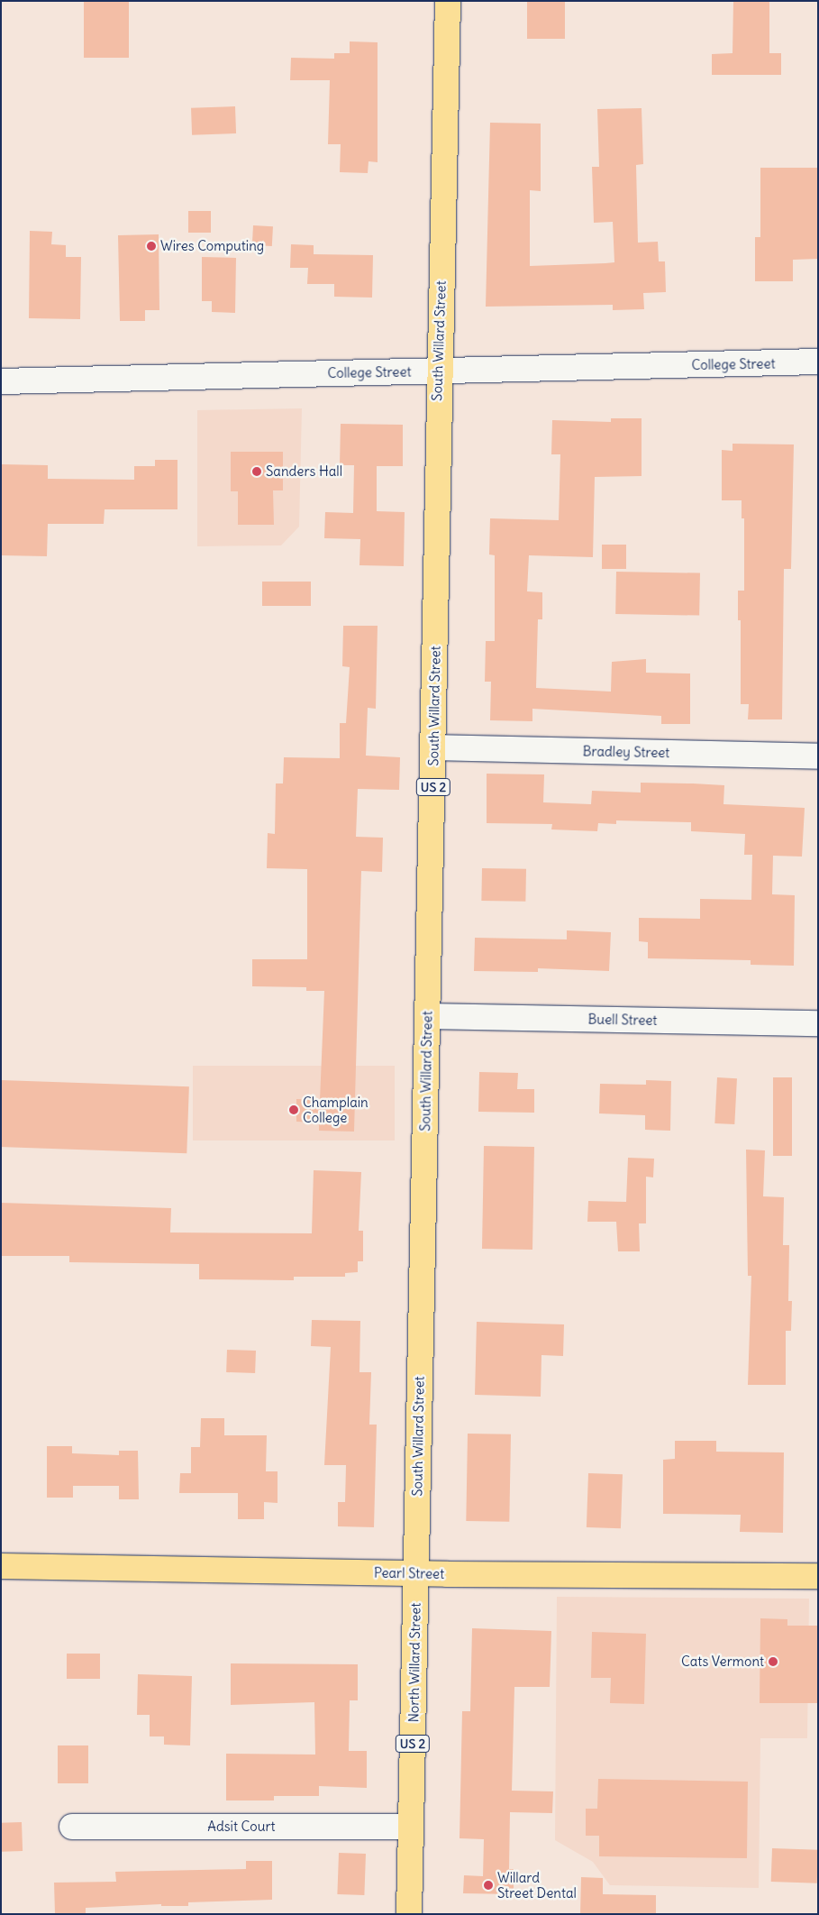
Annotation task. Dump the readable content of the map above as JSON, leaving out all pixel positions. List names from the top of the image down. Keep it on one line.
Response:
{"streets":{"main road":["South Willard Street","US 2","Pearl Street","North Willard Street"],"street":["College Street","Bradley Street","Buell Street","Adsit Court"]},"crossings":[["South Willard Street","College Street"],["South Willard Street","Bradley Street"],["South Willard Street","Buell Street"],["South Willard Street","Pearl Street"],["South Willard Street","North Willard Street"],["Pearl Street","North Willard Street"],["North Willard Street","Adsit Court"]],"places":["Wires Computing","Sanders Hall","Champlain College","Cats Vermont","Willard Street Dental"]}
